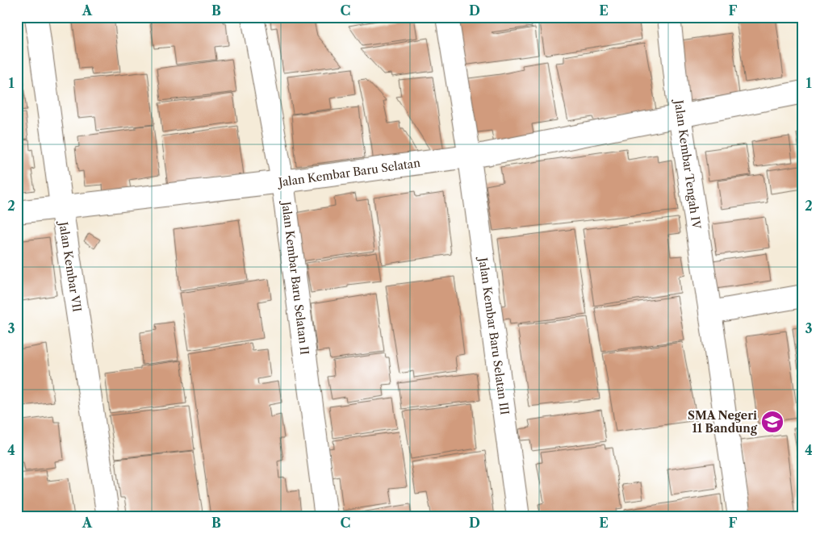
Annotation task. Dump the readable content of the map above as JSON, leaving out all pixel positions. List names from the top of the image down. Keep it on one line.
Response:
{"streets":{"street":["Jalan Kembar Tengah IV","Jalan Kembar Baru Selatan","Jalan Kembar VII","Jalan Kembar Baru Selatan II","Jalan Kembar Baru Selatan III"]},"crossings":[["Jalan Kembar Tengah IV","Jalan Kembar Baru Selatan"],["Jalan Kembar Baru Selatan","Jalan Kembar VII"],["Jalan Kembar Baru Selatan","Jalan Kembar Baru Selatan II"],["Jalan Kembar Baru Selatan","Jalan Kembar Baru Selatan III"]],"places":{"school or university":["SMA Negeri 11 Bandung"]},"grid":{"columns":["A","B","C","D","E","F"],"rows":["1","2","3","4"]}}
